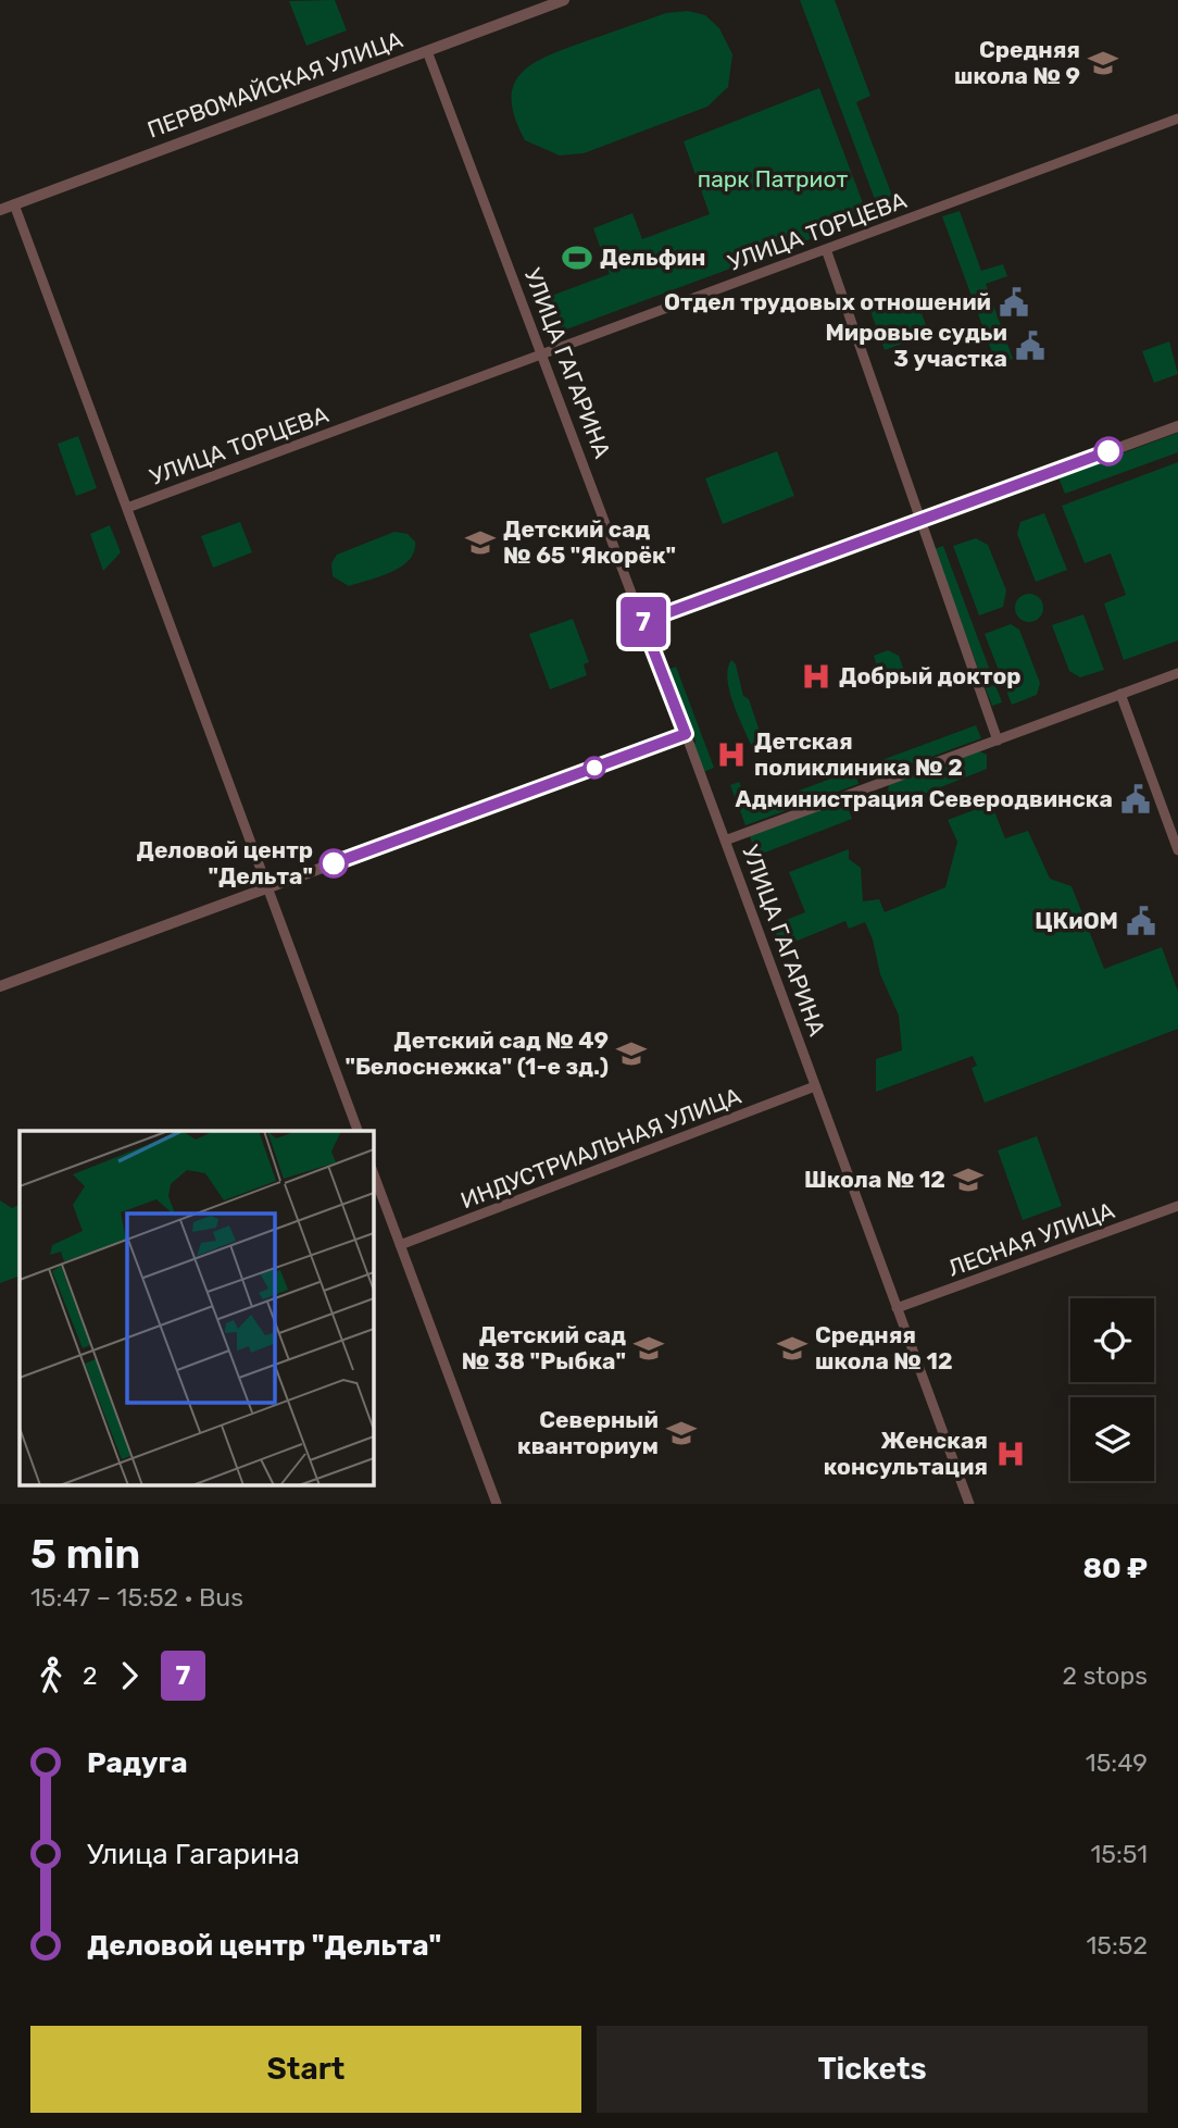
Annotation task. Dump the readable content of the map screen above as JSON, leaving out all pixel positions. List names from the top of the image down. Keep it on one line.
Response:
{"streets":{"street":["ПЕРВОМАЙСКАЯ УЛИЦА","УЛИЦА ТОРЦЕВА","УЛИЦА ГАГАРИНА","ИНДУСТРИАЛЬНАЯ УЛИЦА","ЛЕСНАЯ УЛИЦА"]},"crossings":[["ПЕРВОМАЙСКАЯ УЛИЦА","УЛИЦА ГАГАРИНА"],["УЛИЦА ТОРЦЕВА","УЛИЦА ГАГАРИНА"],["УЛИЦА ГАГАРИНА","ИНДУСТРИАЛЬНАЯ УЛИЦА"],["УЛИЦА ГАГАРИНА","ЛЕСНАЯ УЛИЦА"]],"parks":["парк Патриот"],"places":{"school or university":["Средняя школа № 9","Детский сад № 65 \"Якорёк\"","Детский сад № 49 \"Белоснежка\" (1-е зд.)","Школа № 12","Детский сад № 38 \"Рыбка\"","Средняя школа № 12","Северный кванториум"],"sports":["Дельфин"],"public building":["Отдел трудовых отношений","Мировые судьи 3 участка","Администрация Северодвинска","ЦКиОМ"],"hospital":["Добрый доктор","Детская поликлиника № 2","Женская консультация"],"other":["Деловой центр \"Дельта\""]},"lines":["bus line 7"],"page":{"on_map":"7","heading":["5 min","15:47 – 15:52 · Bus","80 ₽"],"legs":["2","7","2 stops"],"list":[{"name":"Радуга","value":"15:49"},{"name":"Улица Гагарина","value":"15:51"},{"name":"Деловой центр \"Дельта\"","value":"15:52"}],"buttons":["Start","Tickets"]}}
